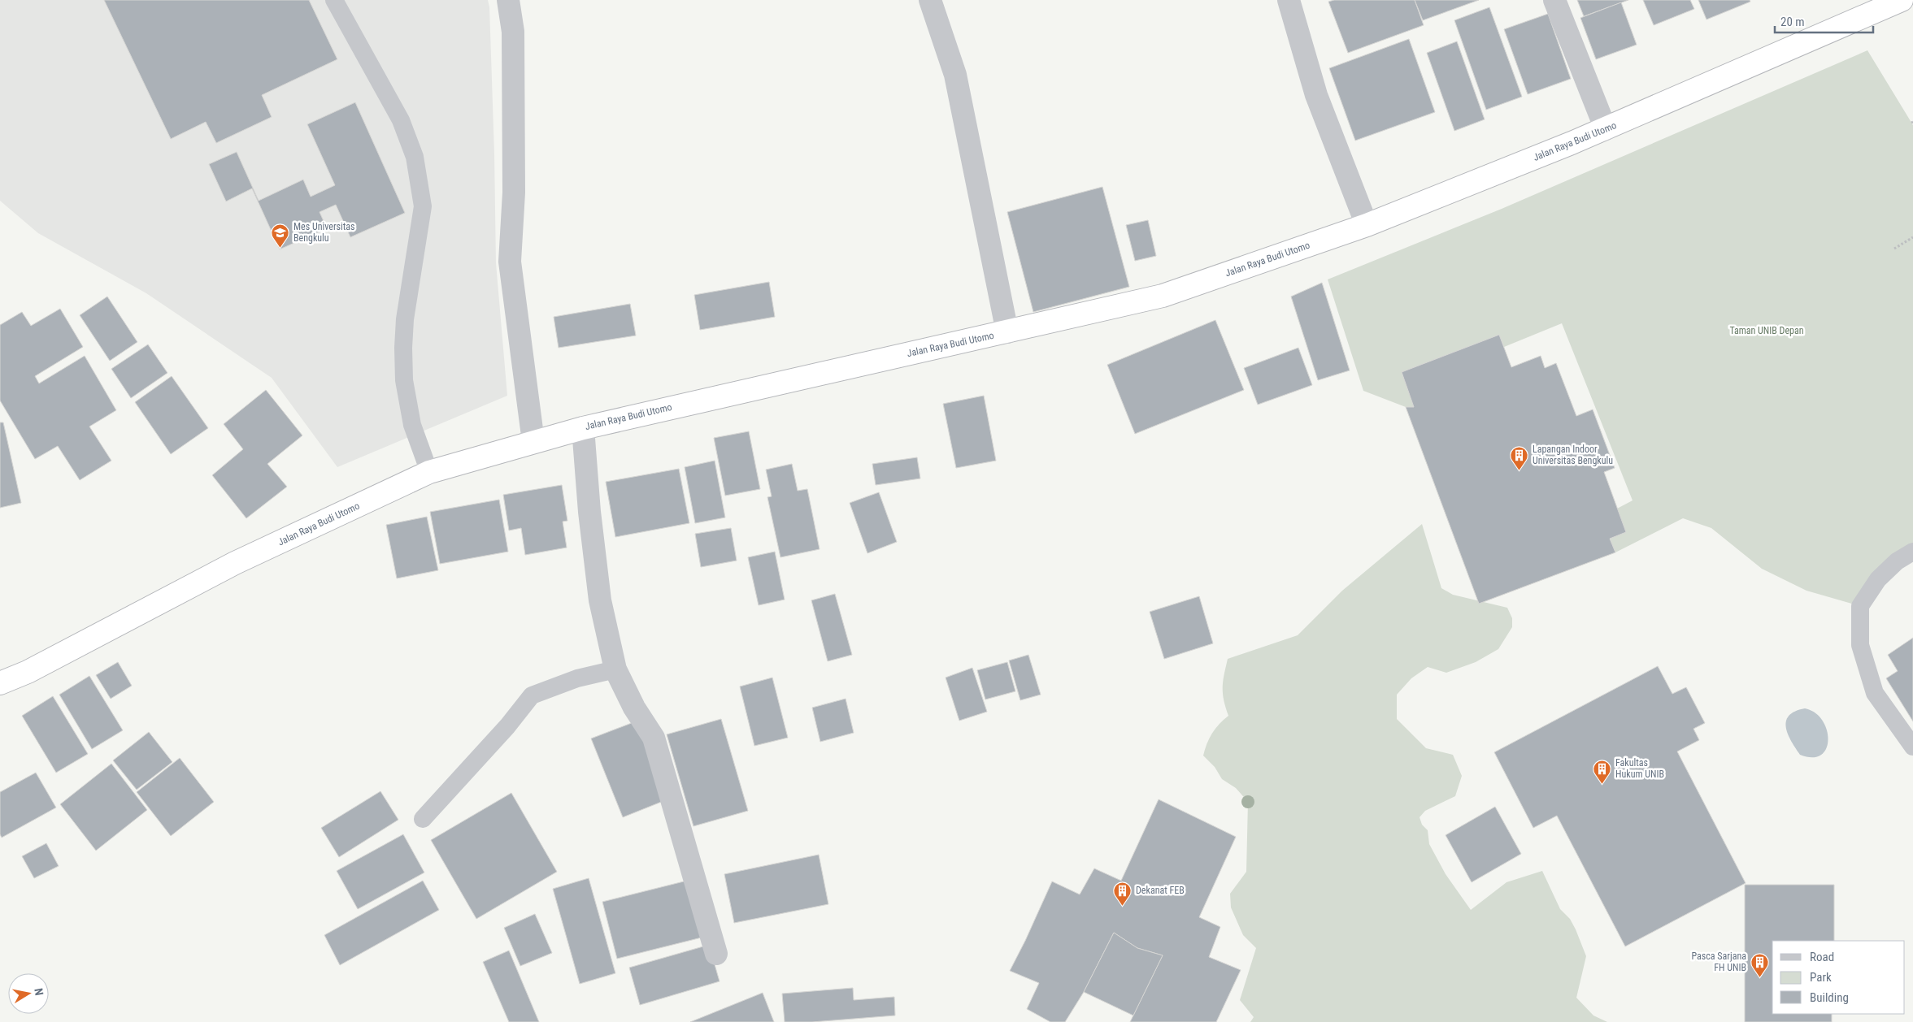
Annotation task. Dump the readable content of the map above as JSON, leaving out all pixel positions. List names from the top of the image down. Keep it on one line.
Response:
{"streets":{"highway":["Jalan Raya Budi Utomo"]},"parks":["Taman UNIB Depan"],"places":{"school or university":["Mes Universitas Bengkulu"],"building":["Lapangan Indoor Universitas Bengkulu","Fakultas Hukum UNIB","Dekanat FEB","Pasca Sarjana FH UNIB"]},"legend":["Road","Park","Building"],"scale_bar":"20 m","north":"right"}
